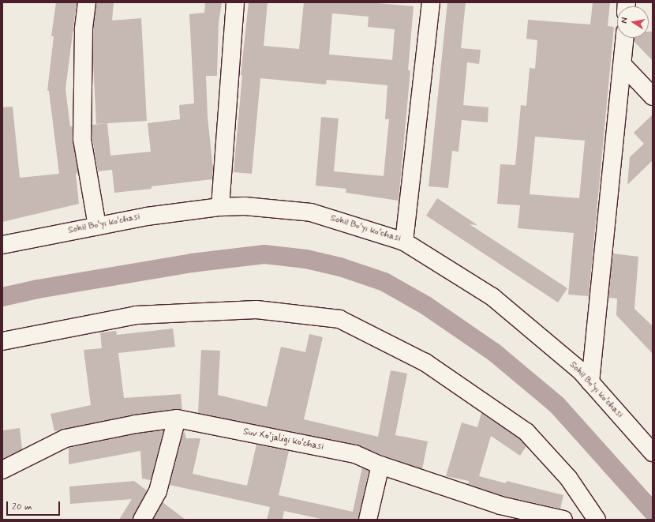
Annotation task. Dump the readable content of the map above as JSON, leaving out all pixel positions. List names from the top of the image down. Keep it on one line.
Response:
{"streets":{"street":["Sohil Boʻyi koʻchasi","Suv Xoʻjaligi koʻchasi"]},"scale_bar":"20 m","north":"left"}
